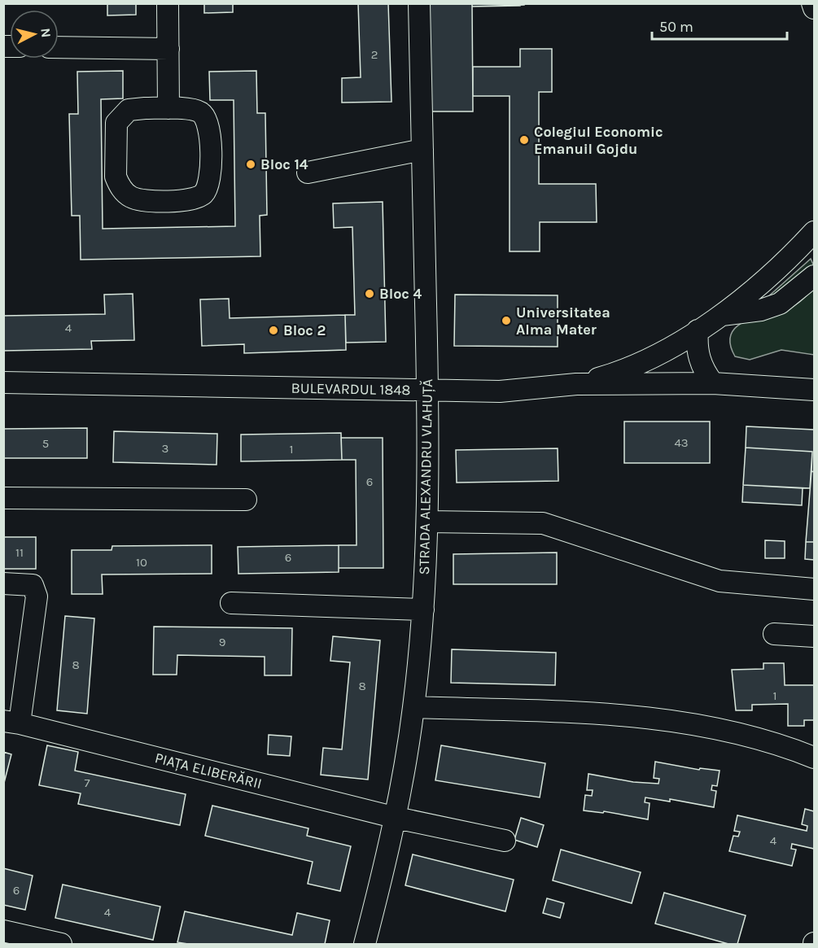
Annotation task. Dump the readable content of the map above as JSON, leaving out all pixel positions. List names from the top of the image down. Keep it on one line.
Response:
{"streets":{"street":["BULEVARDUL 1848","STRADA ALEXANDRU VLAHUȚĂ","PIAȚA ELIBERĂRII"]},"crossings":[["BULEVARDUL 1848","STRADA ALEXANDRU VLAHUȚĂ"],["STRADA ALEXANDRU VLAHUȚĂ","PIAȚA ELIBERĂRII"]],"places":["Colegiul Economic Emanuil Gojdu","Bloc 14","Bloc 4","Universitatea Alma Mater","Bloc 2"],"house_numbers":["2","4","43","5","3","1","6","11","6","10","9","8","8","1","7","4","6","4"],"scale_bar":"50 m","north":"right"}
